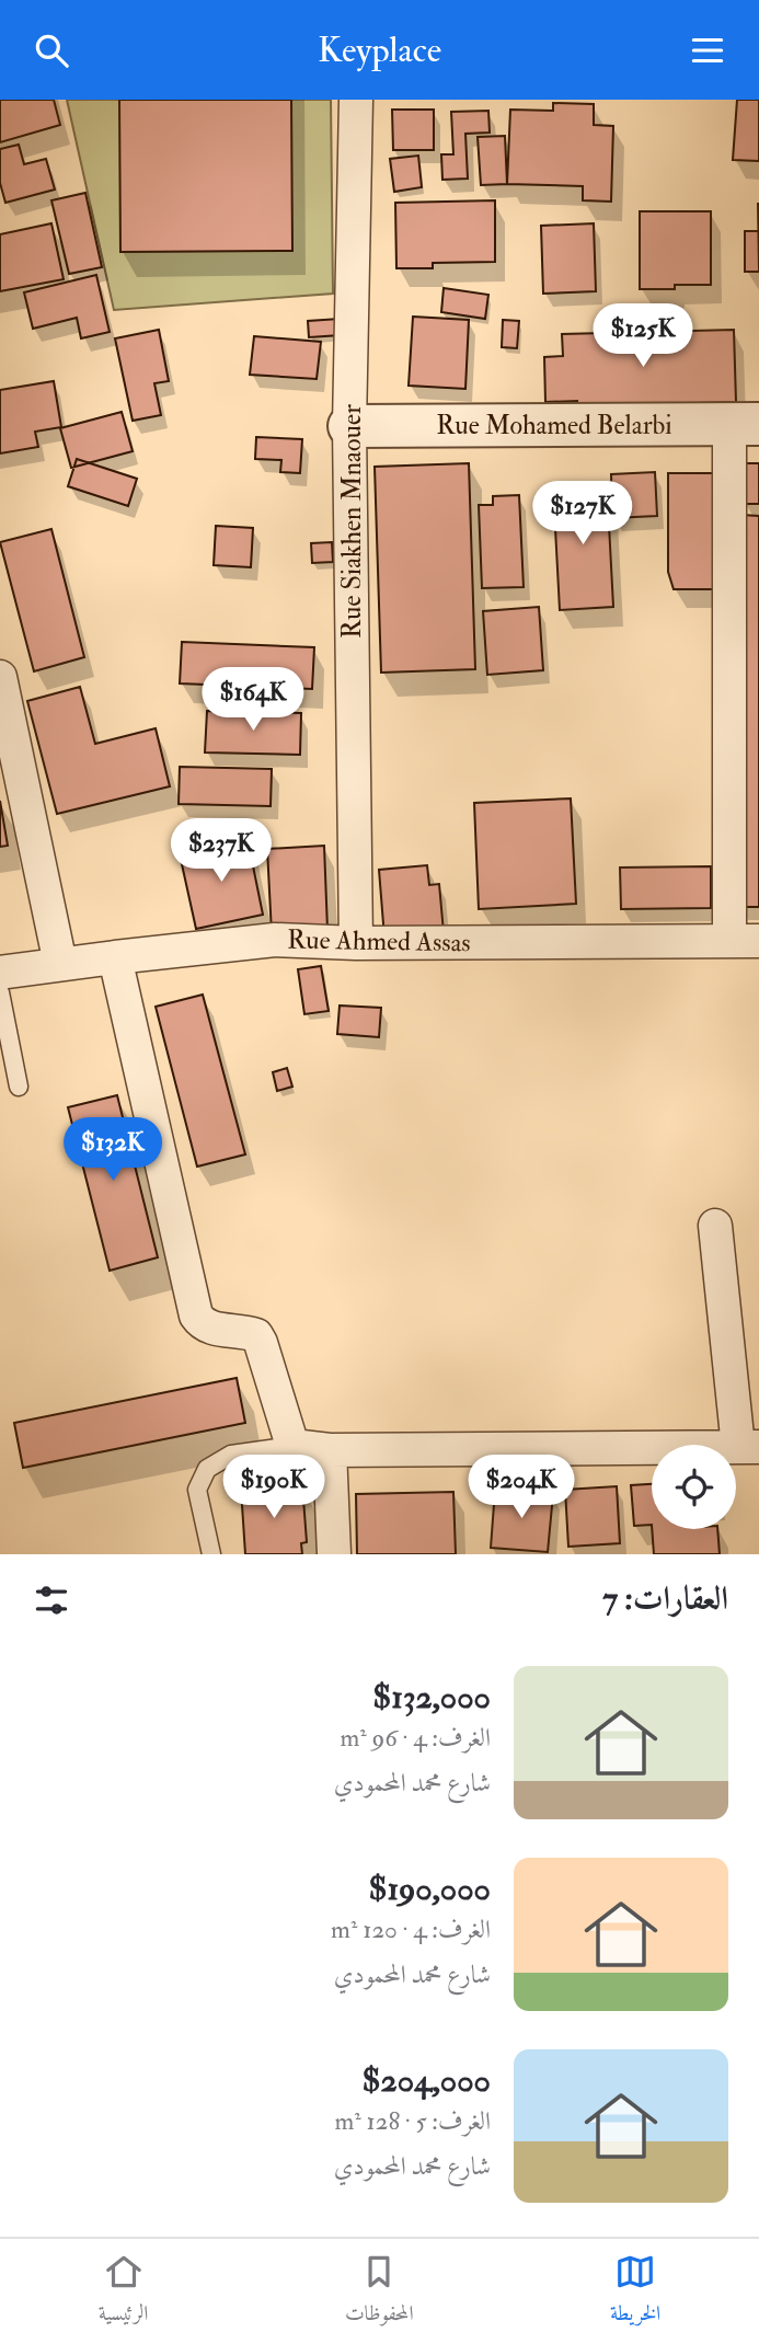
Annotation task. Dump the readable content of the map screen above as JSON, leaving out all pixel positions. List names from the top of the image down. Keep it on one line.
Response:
{"streets":{"street":["Rue Mohamed Belarbi","Rue Siakhen Mnaouer","Rue Ahmed Assas"]},"crossings":[["Rue Mohamed Belarbi","Rue Siakhen Mnaouer"],["Rue Siakhen Mnaouer","Rue Ahmed Assas"]],"page":{"header":"Keyplace","price":["$125K","$127K","$164K","$237K","$132K","$190K","$204K"],"heading":"العقارات: 7","list":[{"name":"$132,000","note":"الغرف: 4 · 96 m² · شارع محمد المحمودي"},{"name":"$190,000","note":"الغرف: 4 · 120 m² · شارع محمد المحمودي"},{"name":"$204,000","note":"الغرف: 5 · 128 m² · شارع محمد المحمودي"}],"tabs":["الخريطة","المحفوظات","الرئيسية"]}}
